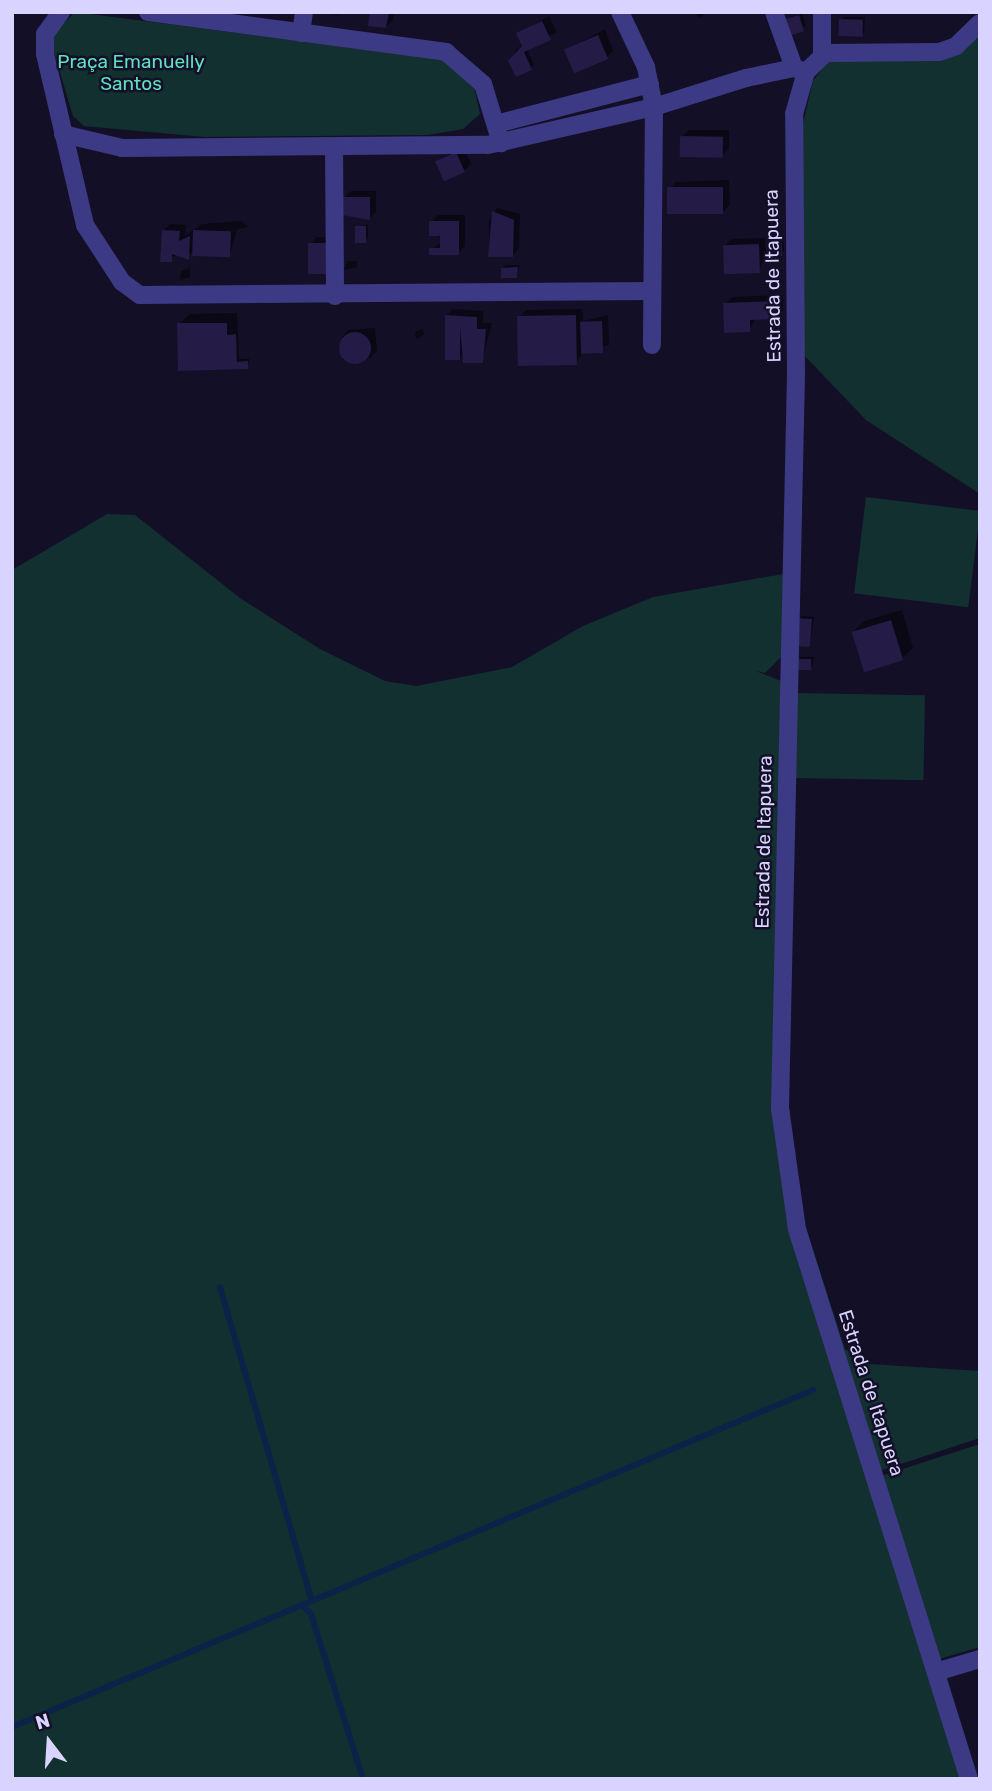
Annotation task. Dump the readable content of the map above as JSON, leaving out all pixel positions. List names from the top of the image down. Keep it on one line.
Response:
{"streets":{"street":["Estrada de Itapuera"]},"parks":["Praça Emanuelly Santos"],"north":"top"}
